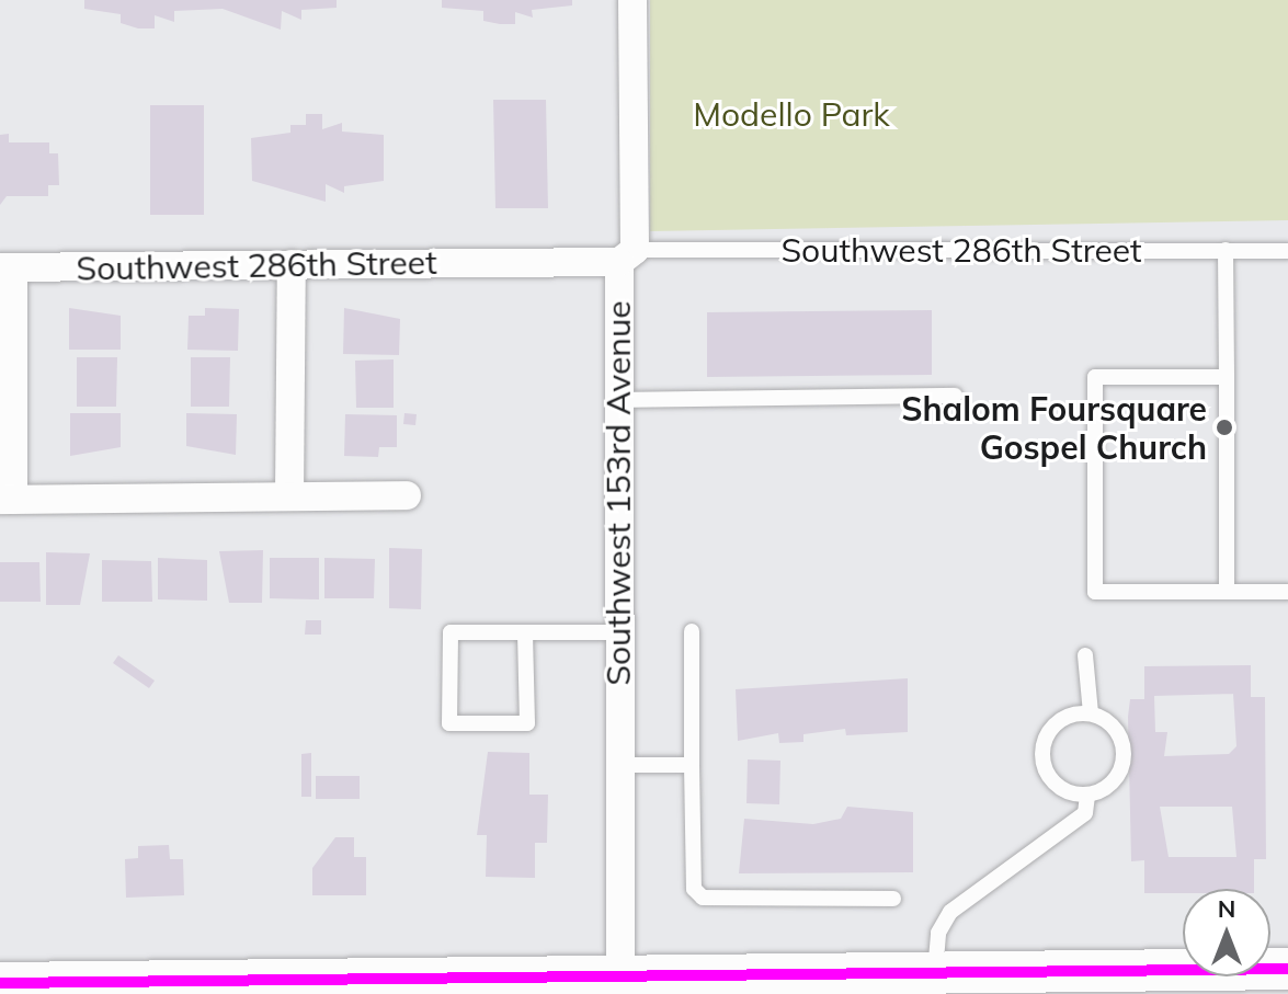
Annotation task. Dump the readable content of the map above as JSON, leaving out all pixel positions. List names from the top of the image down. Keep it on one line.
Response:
{"streets":{"street":["Southwest 286th Street","Southwest 153rd Avenue"]},"crossings":[["Southwest 286th Street","Southwest 153rd Avenue"]],"parks":["Modello Park"],"places":["Shalom Foursquare Gospel Church"],"north":"top"}
